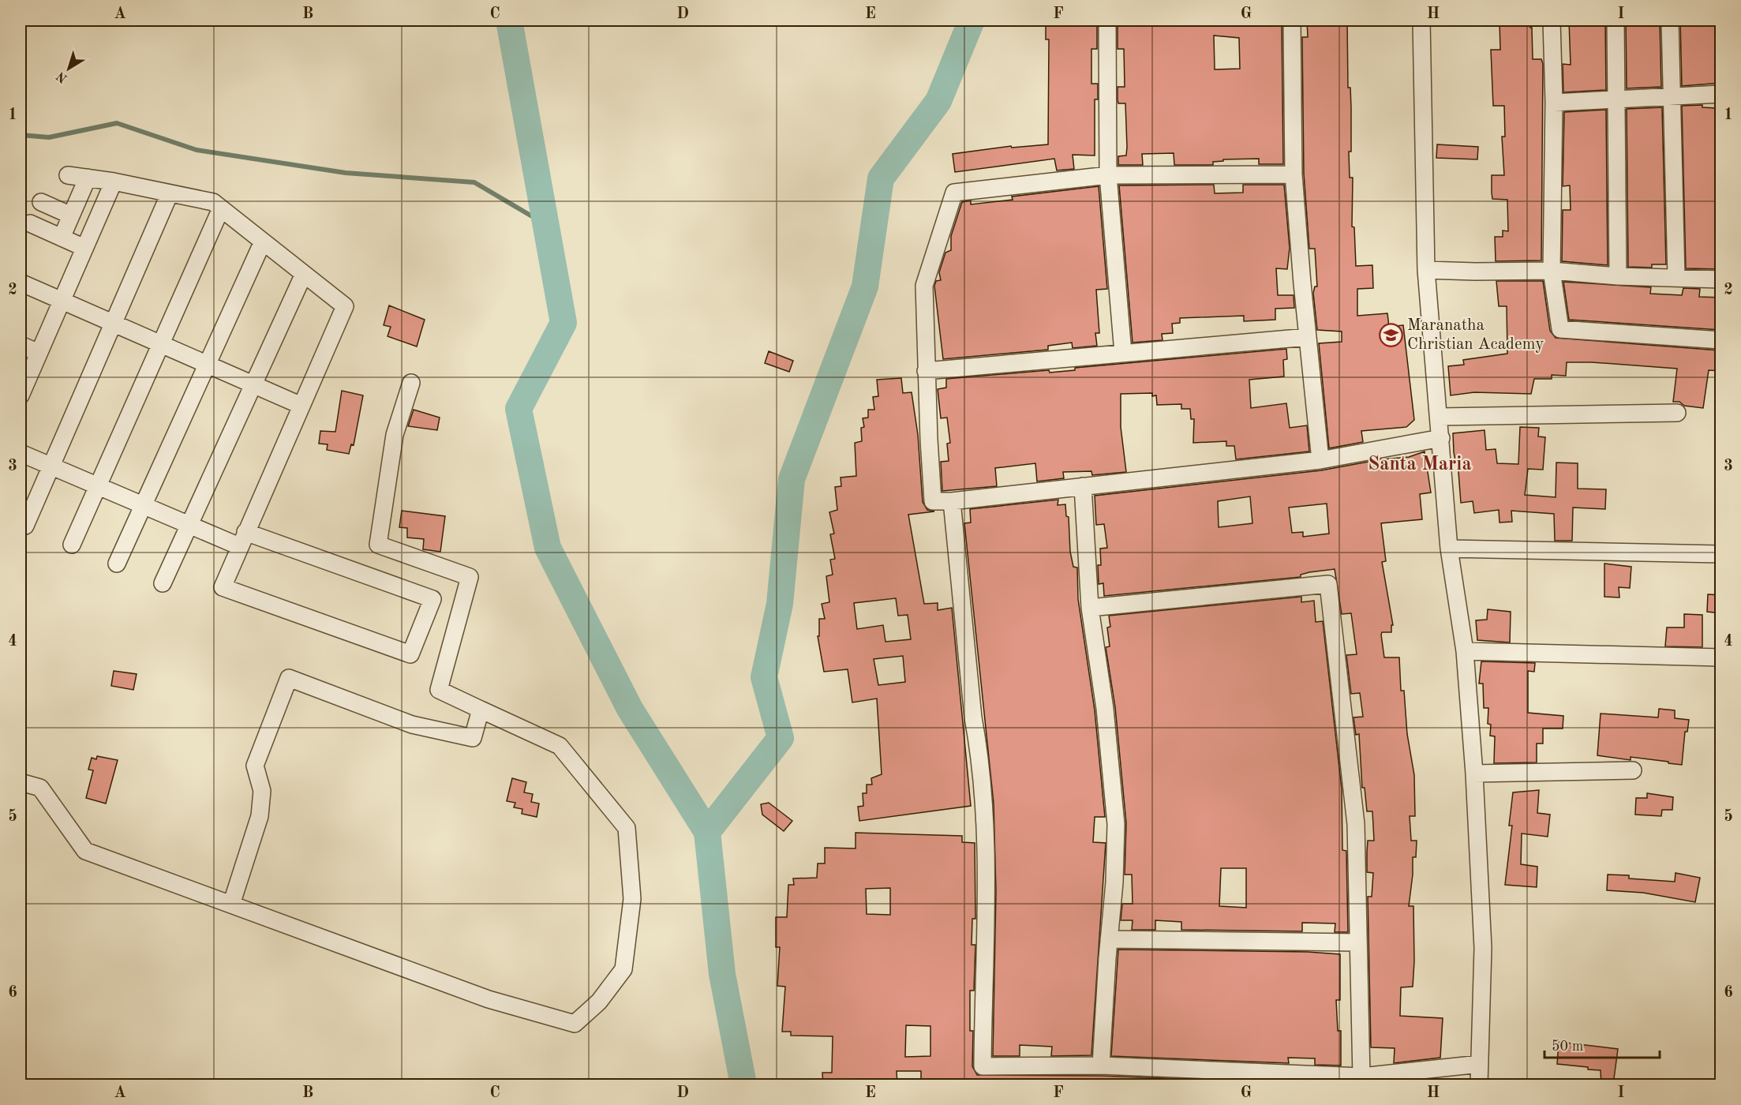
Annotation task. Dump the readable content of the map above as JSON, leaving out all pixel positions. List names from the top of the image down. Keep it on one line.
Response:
{"districts":["Santa Maria"],"places":{"school or university":["Maranatha Christian Academy"]},"scale_bar":"50 m","north":"bottom left","grid":{"columns":["A","B","C","D","E","F","G","H","I"],"rows":["1","2","3","4","5","6"]}}
